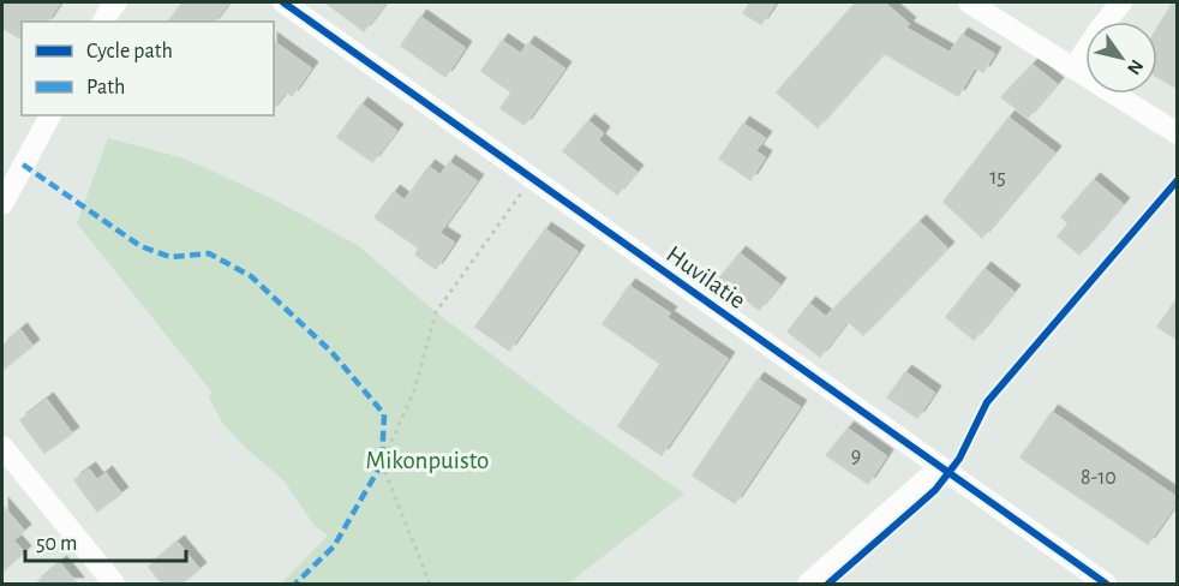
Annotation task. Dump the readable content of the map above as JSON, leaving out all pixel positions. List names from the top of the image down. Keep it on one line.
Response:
{"streets":{"street":["Huvilatie"]},"parks":["Mikonpuisto"],"house_numbers":["15","9","8-10"],"legend":["Cycle path","Path"],"scale_bar":"50 m","north":"bottom right"}
